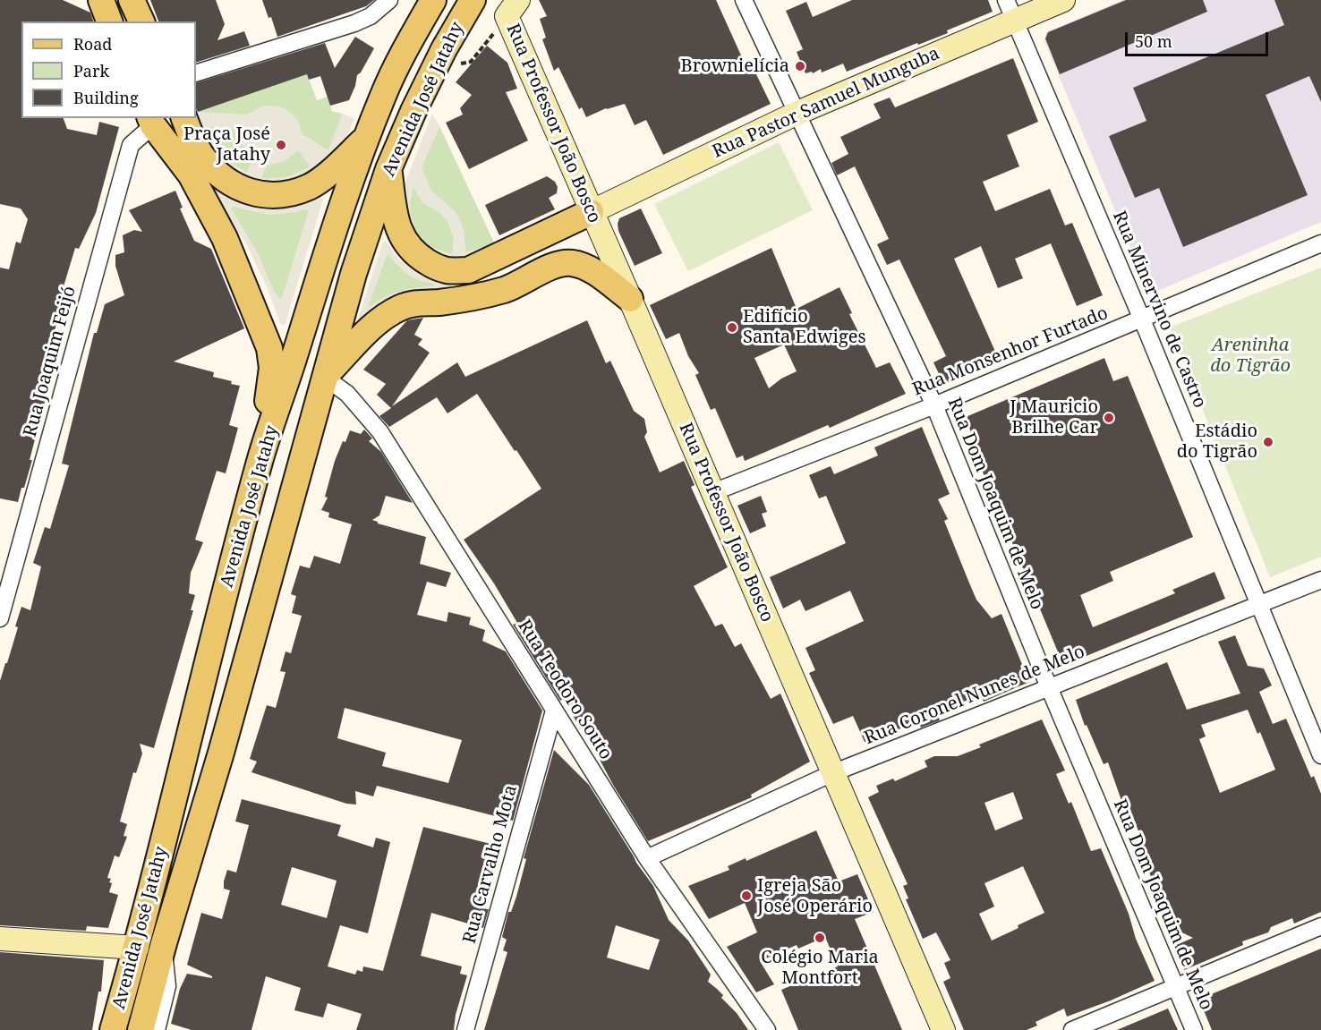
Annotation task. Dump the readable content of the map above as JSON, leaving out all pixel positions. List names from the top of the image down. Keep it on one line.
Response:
{"streets":{"main road":["Avenida José Jatahy"],"street":["Rua Pastor Samuel Munguba","Rua Professor João Bosco","Rua Minervino de Castro","Rua Monsenhor Furtado","Rua Joaquim Feijó","Rua Dom Joaquim de Melo","Rua Teodoro Souto","Rua Coronel Nunes de Melo","Rua Carvalho Mota"]},"crossings":[["Avenida José Jatahy","Rua Teodoro Souto"],["Rua Pastor Samuel Munguba","Rua Professor João Bosco"],["Rua Pastor Samuel Munguba","Rua Minervino de Castro"],["Rua Pastor Samuel Munguba","Rua Dom Joaquim de Melo"],["Rua Professor João Bosco","Rua Monsenhor Furtado"],["Rua Professor João Bosco","Rua Coronel Nunes de Melo"],["Rua Minervino de Castro","Rua Monsenhor Furtado"],["Rua Minervino de Castro","Rua Coronel Nunes de Melo"],["Rua Monsenhor Furtado","Rua Dom Joaquim de Melo"],["Rua Dom Joaquim de Melo","Rua Coronel Nunes de Melo"],["Rua Teodoro Souto","Rua Coronel Nunes de Melo"],["Rua Teodoro Souto","Rua Carvalho Mota"]],"parks":["Areninha do Tigrão"],"places":["Brownielícia","Praça José Jatahy","Edifício Santa Edwiges","J Mauricio Brilhe Car","Estádio do Tigrão","Igreja São José Operário","Colégio Maria Montfort"],"legend":["Road","Park","Building"],"scale_bar":"50 m"}
